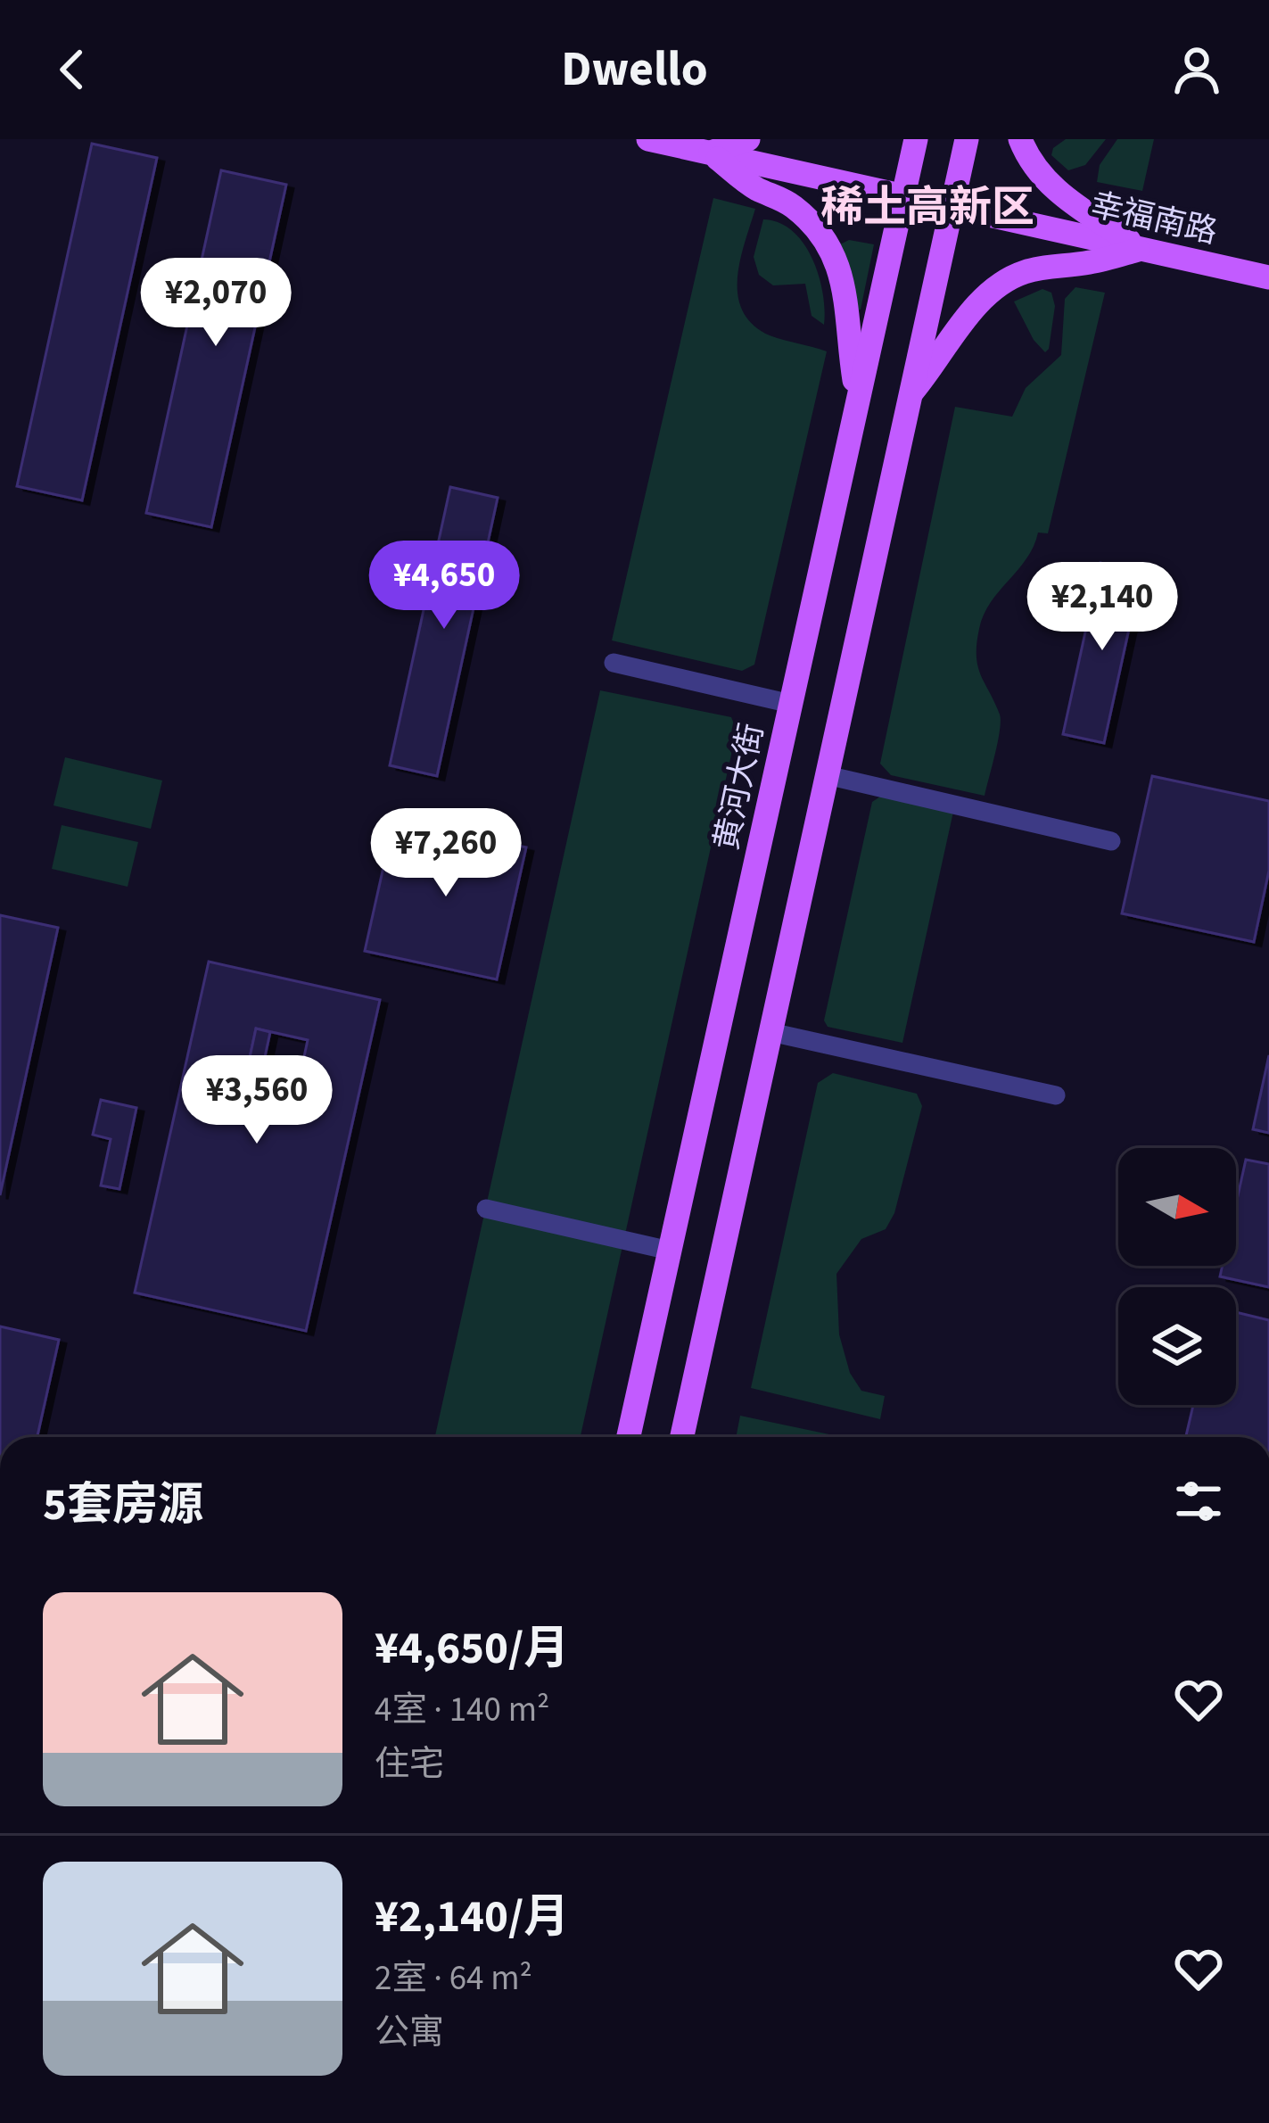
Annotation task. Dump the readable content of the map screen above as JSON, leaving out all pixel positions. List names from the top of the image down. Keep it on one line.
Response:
{"streets":{"main road":["幸福南路","黄河大街"]},"crossings":[["幸福南路","黄河大街"]],"districts":["稀土高新区"],"north":"right","page":{"header":"Dwello","price":["¥2,070","¥4,650","¥2,140","¥7,260","¥3,560"],"heading":"5套房源","list":[{"name":"¥4,650/月","note":"4室 · 140 m² · 住宅"},{"name":"¥2,140/月","note":"2室 · 64 m² · 公寓"}]}}
